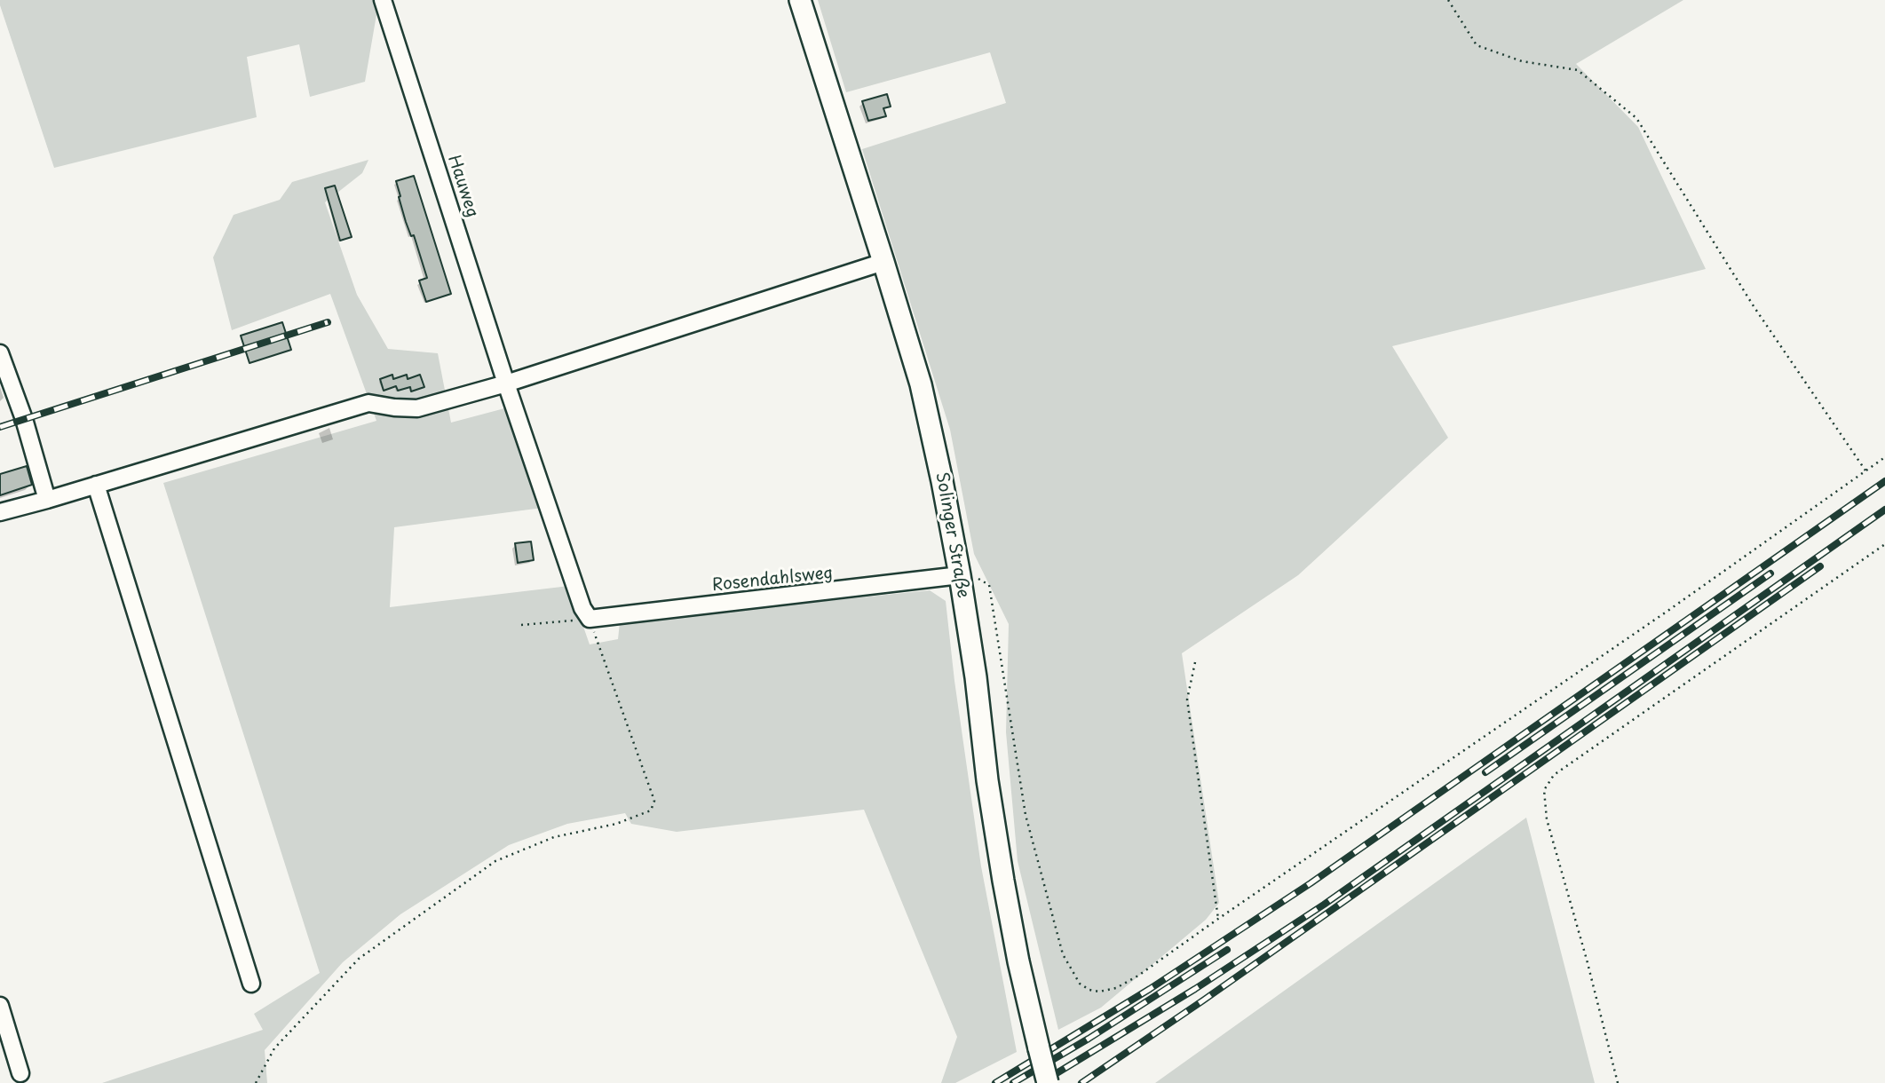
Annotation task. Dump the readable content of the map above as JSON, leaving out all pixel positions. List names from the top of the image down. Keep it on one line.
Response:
{"streets":{"main road":["Solinger Straße"],"street":["Hauweg","Rosendahlsweg"]},"crossings":[["Hauweg","Rosendahlsweg"],["Solinger Straße","Rosendahlsweg"]]}
